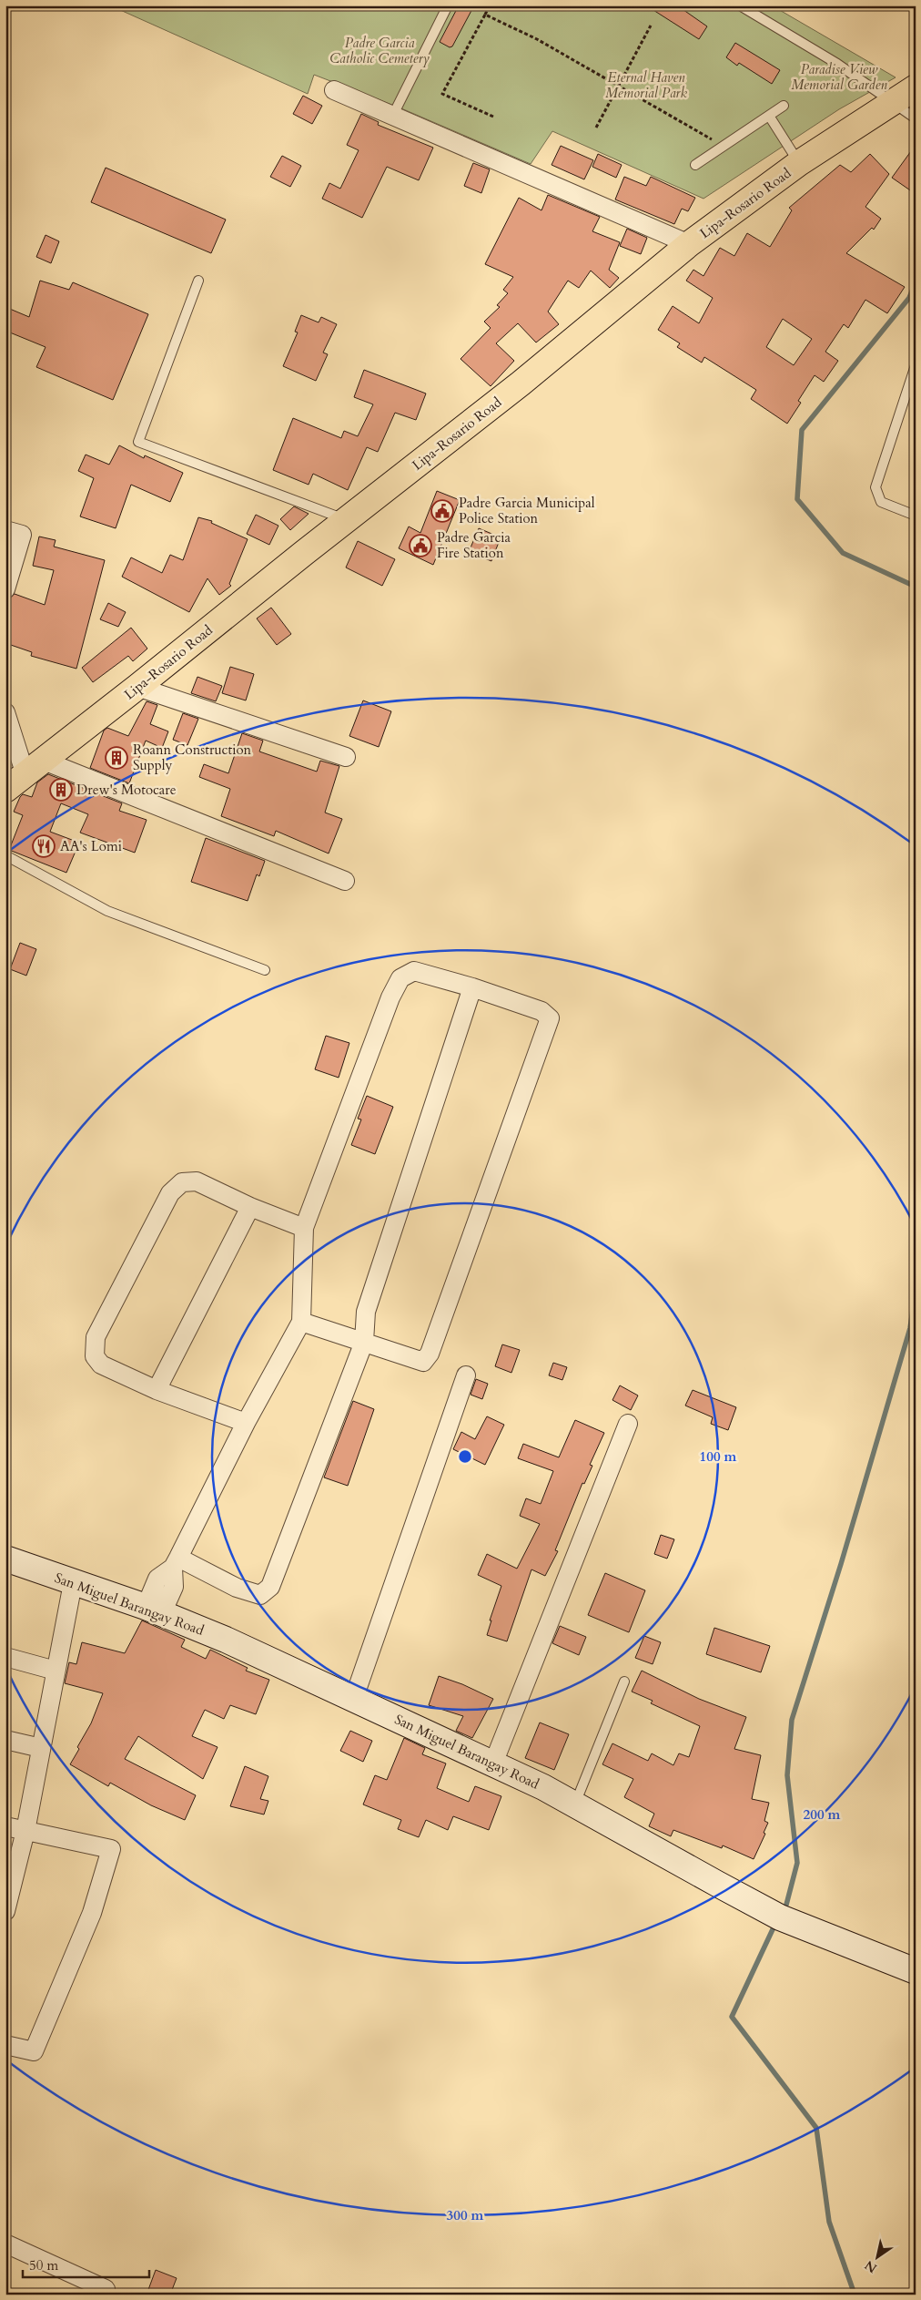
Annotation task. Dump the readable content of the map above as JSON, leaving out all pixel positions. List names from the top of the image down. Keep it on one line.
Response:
{"streets":{"main road":["Lipa-Rosario Road"],"street":["San Miguel Barangay Road"]},"parks":["Padre Garcia Catholic Cemetery","Paradise View Memorial Garden","Eternal Haven Memorial Park"],"places":{"public building":["Padre Garcia Municipal Police Station","Padre Garcia Fire Station"],"building":["Roann Construction Supply","Drew's Motocare"],"restaurant":["AA's Lomi"]},"scale_bar":"50 m","north":"bottom left","rings":["100 m","200 m","300 m"]}
